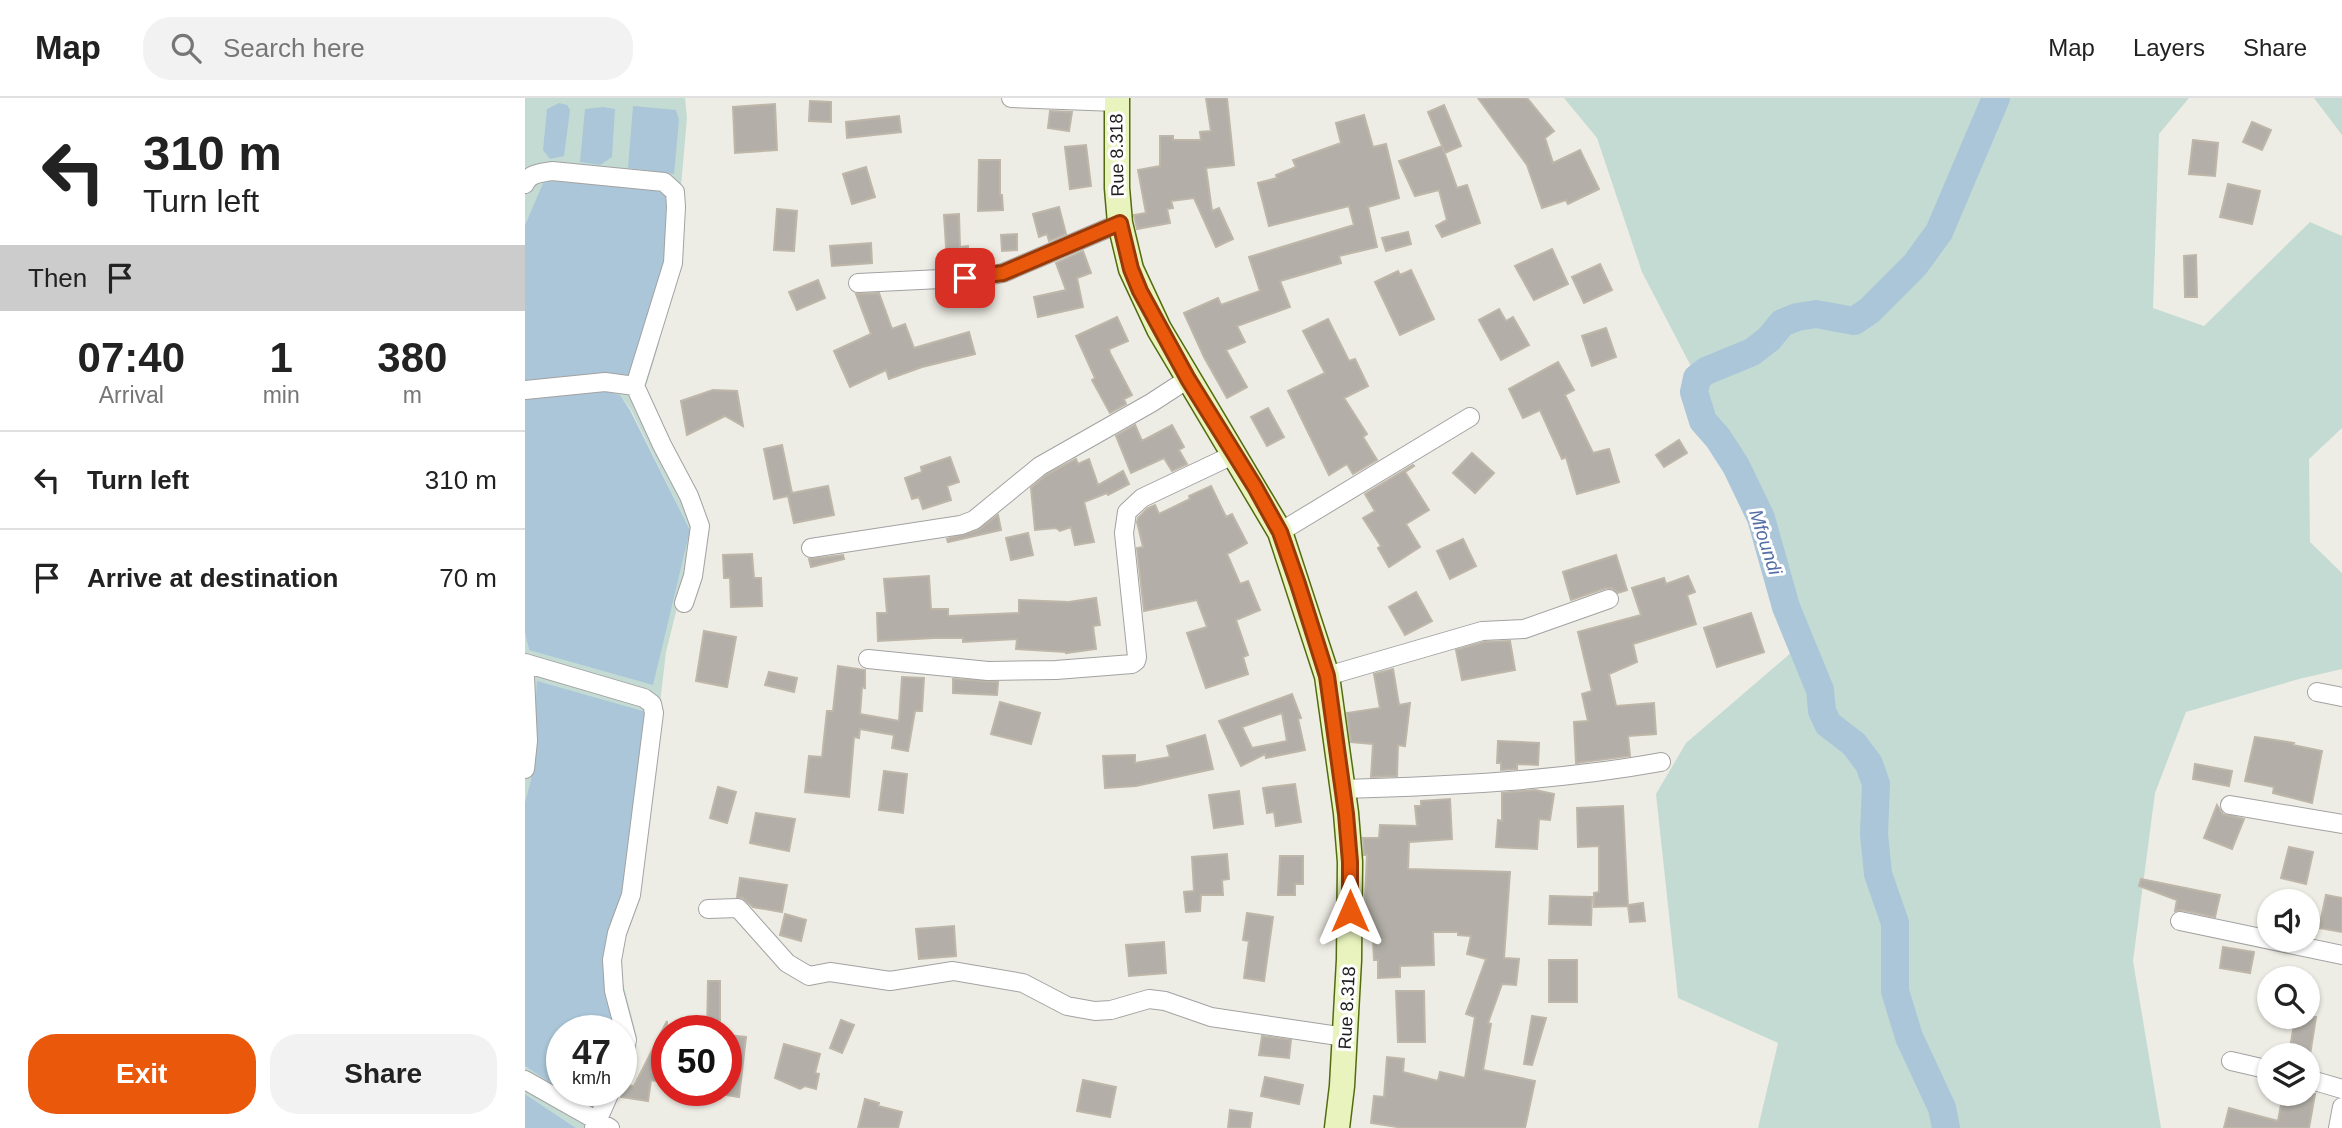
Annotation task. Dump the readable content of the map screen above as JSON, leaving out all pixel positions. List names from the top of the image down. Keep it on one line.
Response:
{"streets":{"main road":["Rue 8.318"]},"water":["Mfoundi"],"page":{"header":"Map","search":"Search here","nav":["Map","Layers","Share"],"turn":["310 m","Turn left"],"then":"Then","eta":["07:40","Arrival","1","min","380","m"],"list":[{"name":"Turn left","value":"310 m"},{"name":"Arrive at destination","value":"70 m"}],"speed":"47 km/h","limit":"50","buttons":["Exit","Share"]}}
